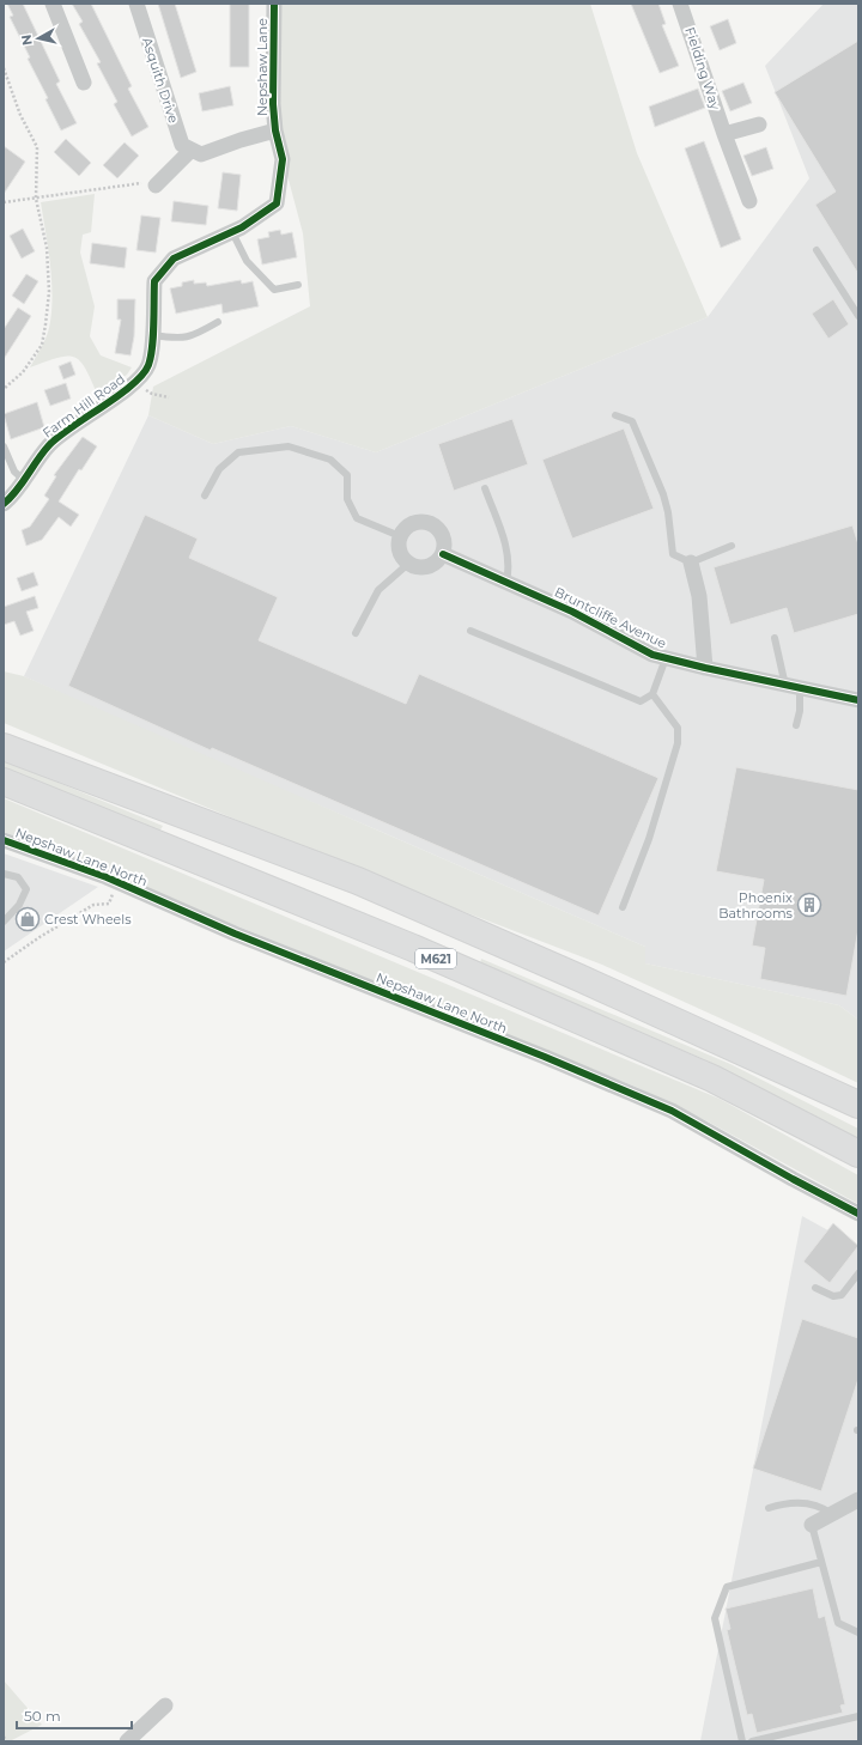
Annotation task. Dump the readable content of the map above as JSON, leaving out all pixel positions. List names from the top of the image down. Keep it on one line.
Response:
{"streets":{"highway":["M621"],"street":["Nepshaw Lane","Fielding Way","Asquith Drive","Farm Hill Road","Bruntcliffe Avenue","Nepshaw Lane North"]},"crossings":[["Nepshaw Lane","Farm Hill Road"]],"places":{"building":["Phoenix Bathrooms"],"shop":["Crest Wheels"]},"scale_bar":"50 m","north":"left"}
